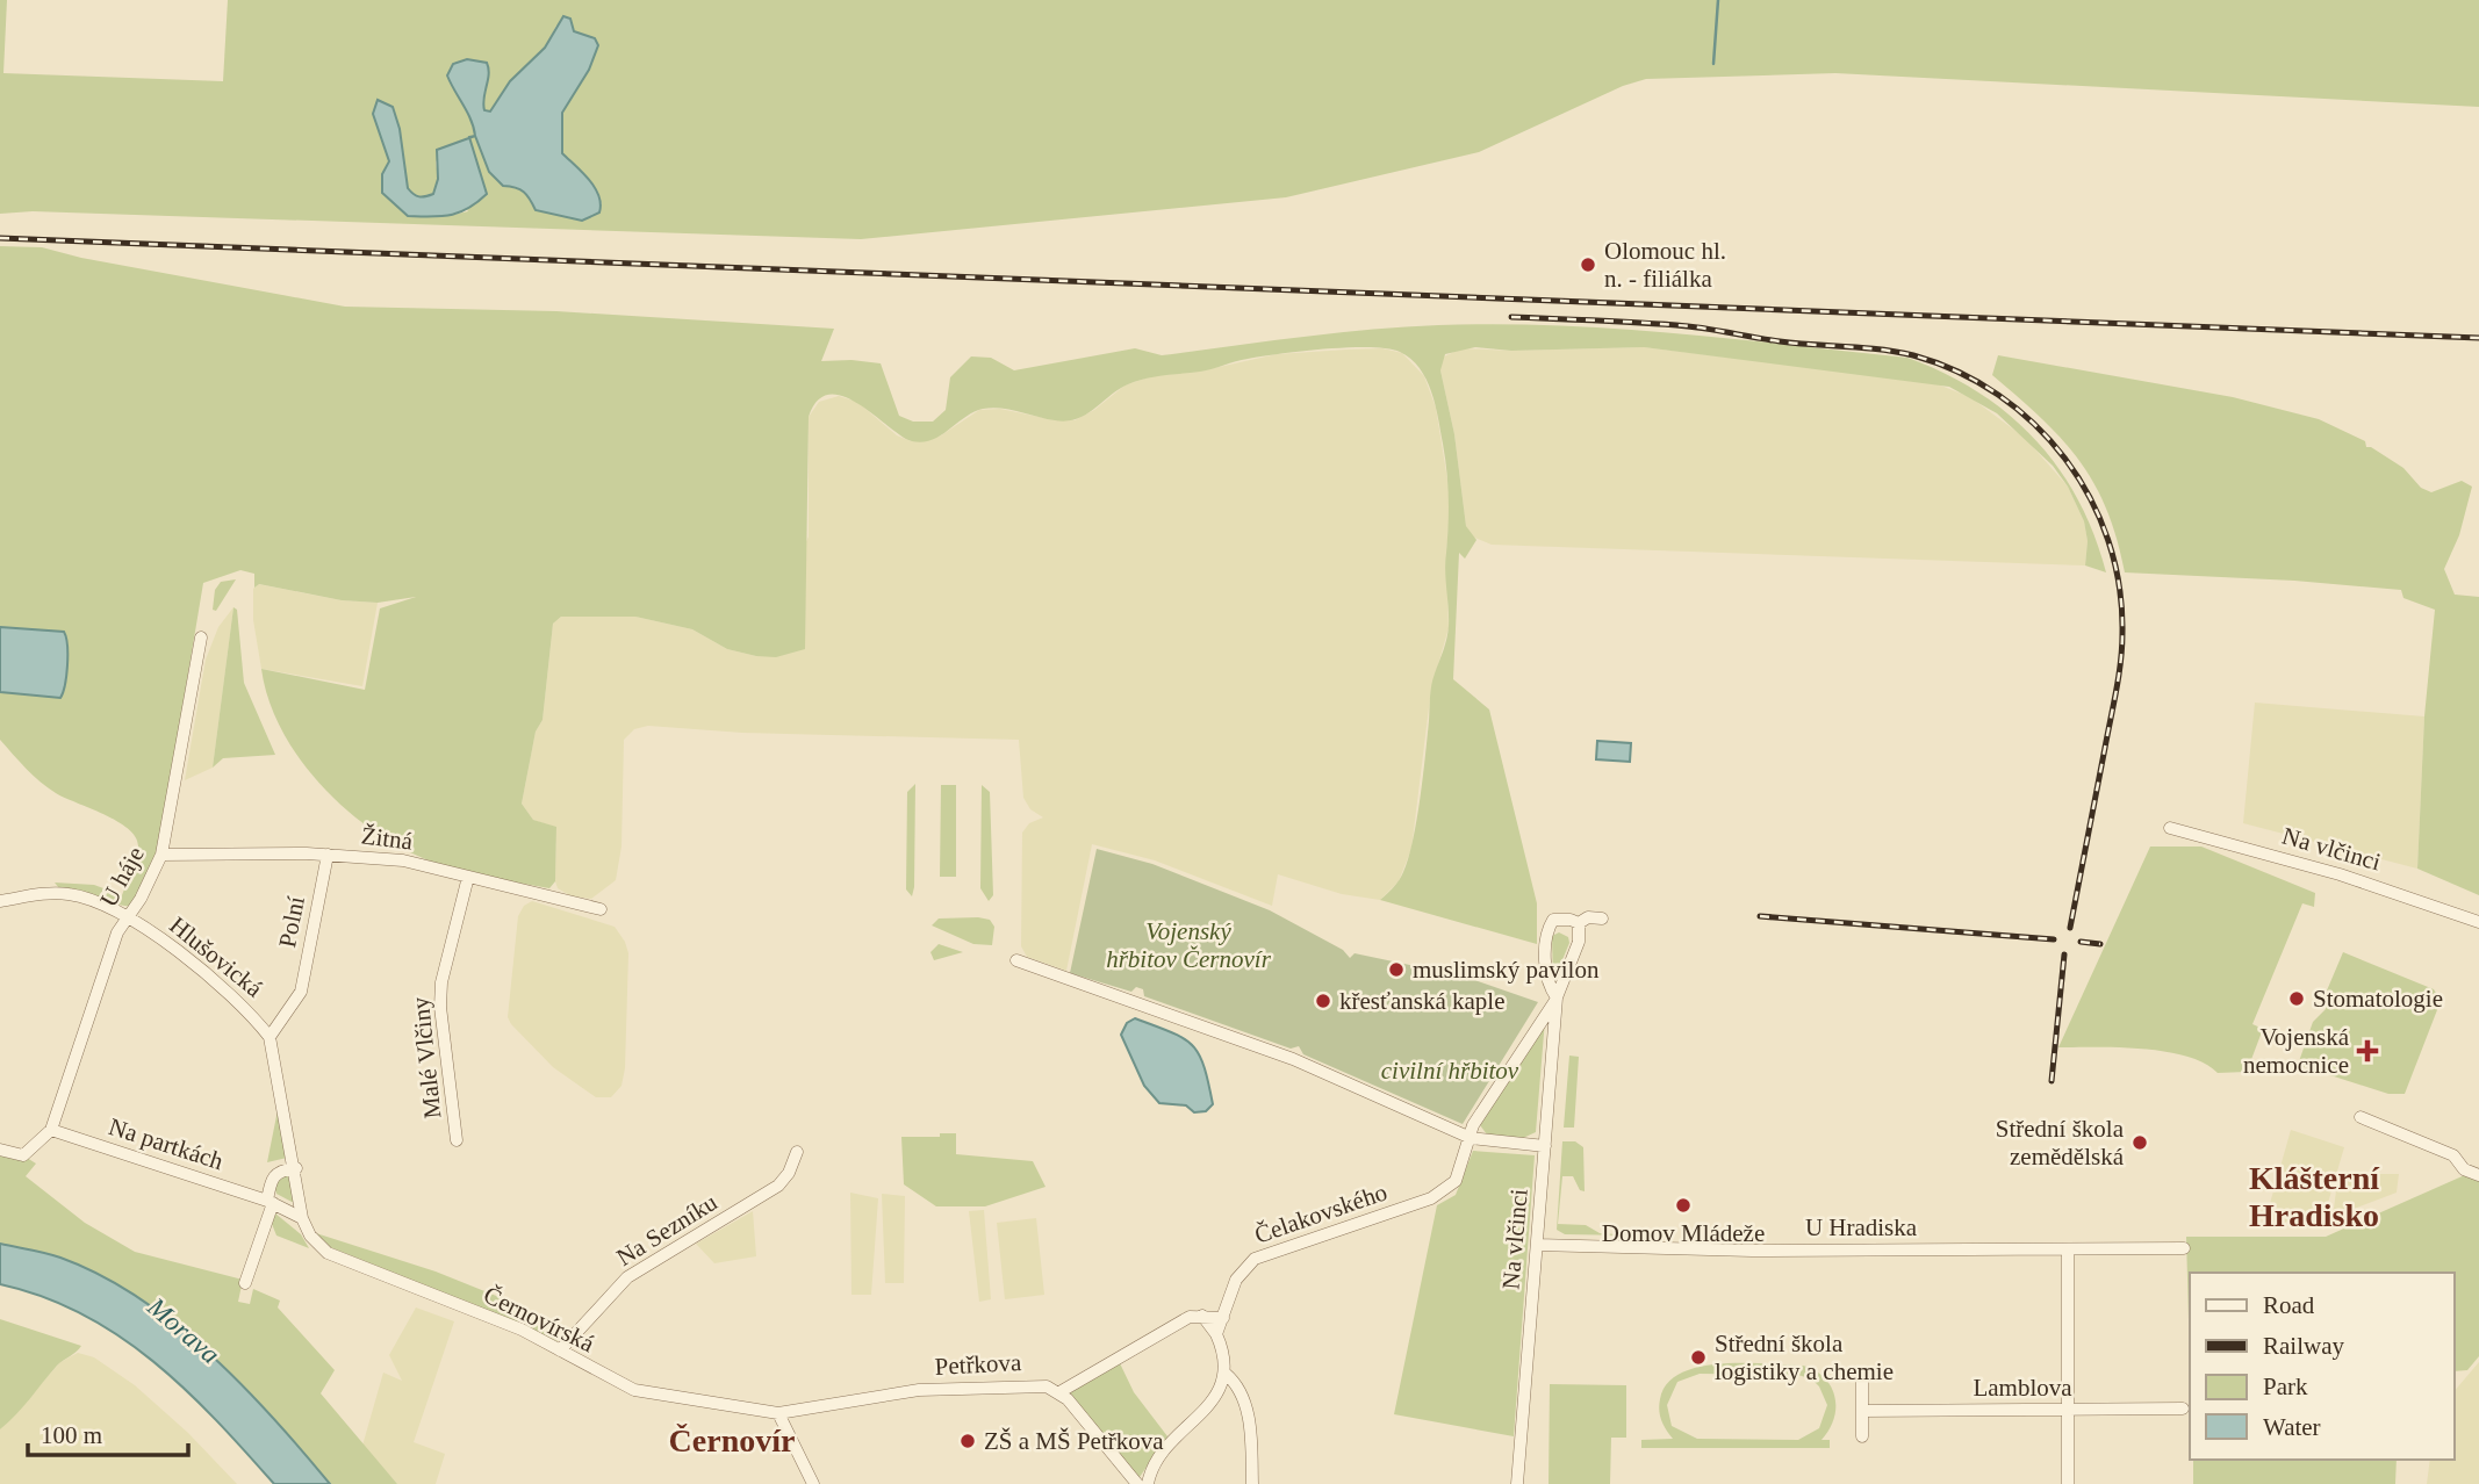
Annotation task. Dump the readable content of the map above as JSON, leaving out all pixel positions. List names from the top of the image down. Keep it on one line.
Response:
{"streets":{"street":["Žitná","Na vlčinci","U háje","Polní","Hlušovická","Malé Vlčiny","Na partkách","Čelakovského","U Hradiska","Na Sezníku","Černovírská","Petřkova","Lamblova"]},"crossings":[["Žitná","U háje"],["Žitná","Polní"],["Žitná","Malé Vlčiny"],["Na vlčinci","Čelakovského"],["Na vlčinci","U Hradiska"],["U háje","Hlušovická"],["U háje","Na partkách"],["Polní","Hlušovická"],["Hlušovická","Na partkách"],["Hlušovická","Černovírská"],["Na partkách","Černovírská"],["Na Sezníku","Černovírská"],["Černovírská","Petřkova"]],"districts":["Klášterní Hradisko","Černovír"],"water":["Morava"],"parks":["Vojenský hřbitov Černovír","civilní hřbitov"],"places":{"other":["Olomouc hl. n. - filiálka","muslimský pavilon","Stomatologie","křesťanská kaple","Střední škola zemědělská","Domov Mládeže","Střední škola logistiky a chemie","ZŠ a MŠ Petřkova"],"health":["Vojenská nemocnice"]},"legend":["Road","Railway","Park","Water"],"scale_bar":"100 m"}
